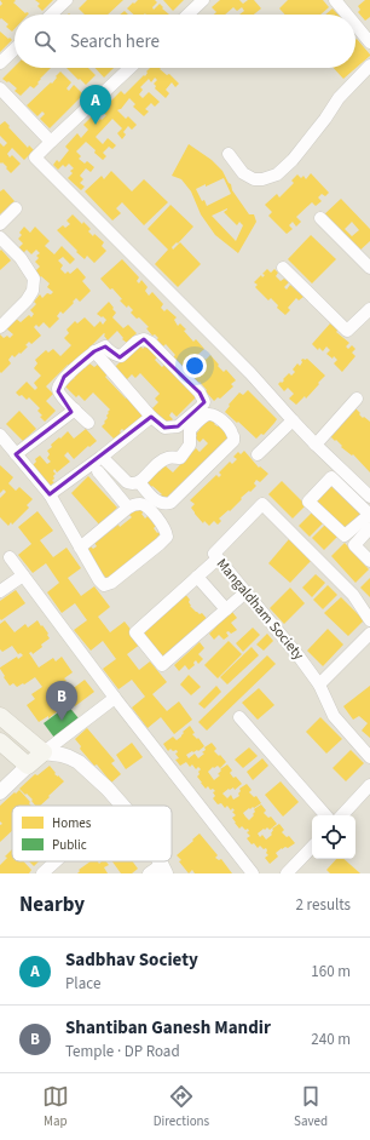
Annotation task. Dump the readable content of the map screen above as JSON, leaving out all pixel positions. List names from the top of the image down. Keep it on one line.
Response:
{"streets":{"street":["Mangaldham Society"]},"legend":["Homes","Public"],"page":{"search":"Search here","pins":["A","B"],"heading":["Nearby","2 results"],"list":[{"mark":"A","name":"Sadbhav Society","note":"Place","value":"160 m"},{"mark":"B","name":"Shantiban Ganesh Mandir","note":"Temple · DP Road","value":"240 m"}],"nav":["Map","Directions","Saved"]}}
